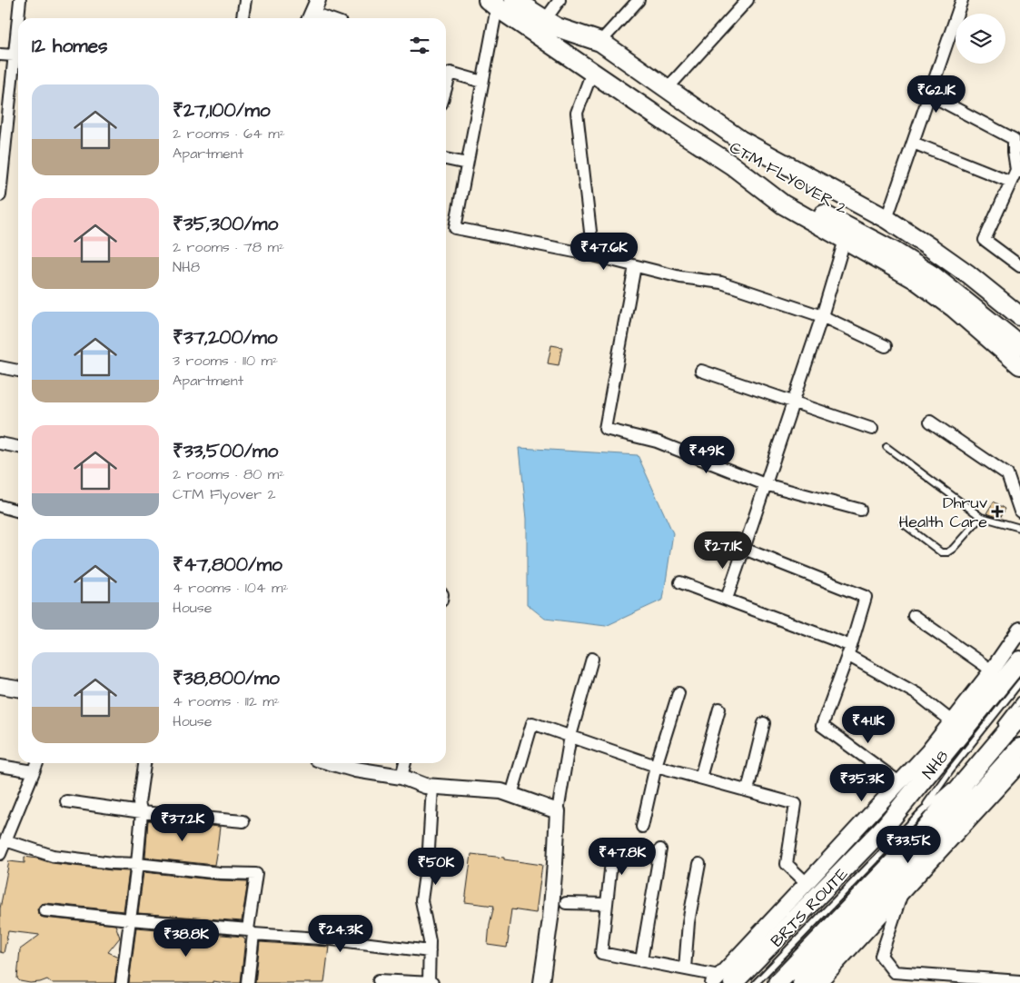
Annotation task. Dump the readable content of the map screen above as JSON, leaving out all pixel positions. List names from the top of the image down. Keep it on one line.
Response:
{"streets":{"main road":["CTM FLYOVER 2","NH8"],"lane":["BRTS ROUTE"]},"places":{"health":["Dhruv Health Care"]},"page":{"heading":"12 homes","list":[{"name":"₹27,100/mo","note":"2 rooms · 64 m² · Apartment"},{"name":"₹35,300/mo","note":"2 rooms · 78 m² · NH8"},{"name":"₹37,200/mo","note":"3 rooms · 110 m² · Apartment"},{"name":"₹33,500/mo","note":"2 rooms · 80 m² · CTM Flyover 2"},{"name":"₹47,800/mo","note":"4 rooms · 104 m² · House"},{"name":"₹38,800/mo","note":"4 rooms · 112 m² · House"}],"price":["₹62.1K","₹47.6K","₹49K","₹27.1K","₹41.1K","₹35.3K","₹37.2K","₹33.5K","₹47.8K","₹50K","₹24.3K","₹38.8K"]}}
